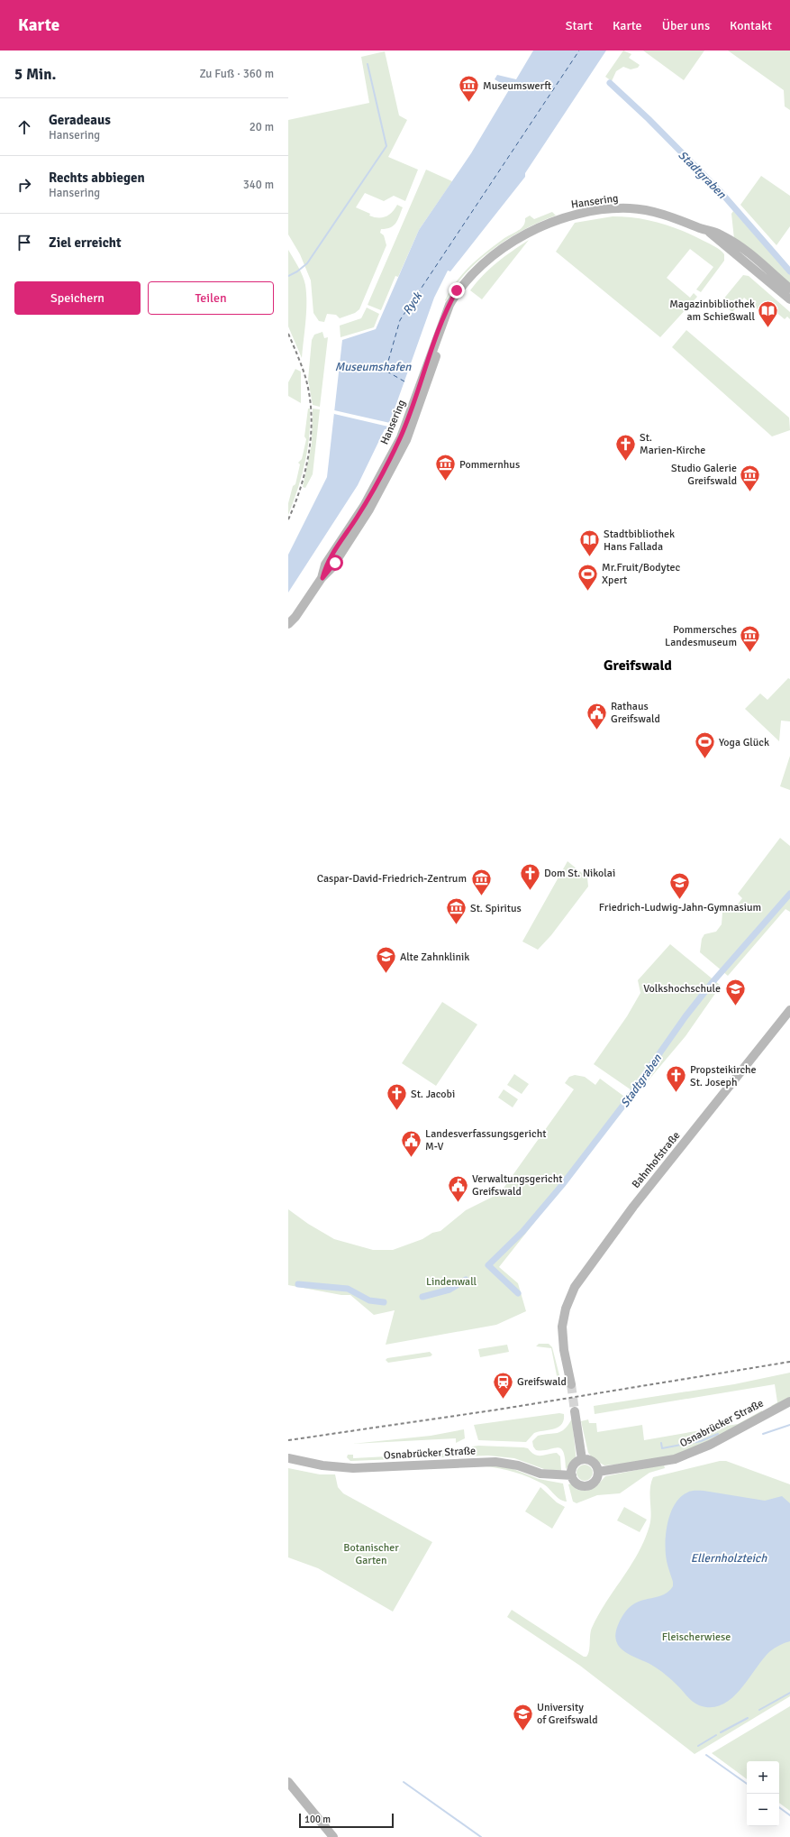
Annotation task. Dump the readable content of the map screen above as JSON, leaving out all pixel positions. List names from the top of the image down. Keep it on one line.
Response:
{"streets":{"main road":["Hansering","Bahnhofstraße","Osnabrücker Straße"]},"districts":["Greifswald"],"water":["Stadtgraben","Ryck","Museumshafen","Ellernholzteich"],"parks":["Lindenwall","Botanischer Garten","Fleischerwiese"],"places":{"museum":["Museumswerft","Pommernhus","Studio Galerie Greifswald","Pommersches Landesmuseum","Caspar-David-Friedrich-Zentrum","St. Spiritus"],"library":["Magazinbibliothek am Schießwall","Stadtbibliothek Hans Fallada"],"church":["St. Marien-Kirche","Dom St. Nikolai","Propsteikirche St. Joseph","St. Jacobi"],"sports":["Mr.Fruit/Bodytec Xpert","Yoga Glück"],"public building":["Rathaus Greifswald","Landesverfassungsgericht M-V","Verwaltungsgericht Greifswald"],"school or university":["Friedrich-Ludwig-Jahn-Gymnasium","Alte Zahnklinik","Volkshochschule","University of Greifswald"],"station":["Greifswald"]},"scale_bar":"100 m","page":{"header":"Karte","nav":["Start","Karte","Über uns","Kontakt"],"heading":["5 Min.","Zu Fuß · 360 m"],"list":[["Geradeaus","Hansering","20 m"],["Rechts abbiegen","Hansering","340 m"],"Ziel erreicht"],"buttons":["Speichern","Teilen"],"map_buttons":["+","−"],"scale":"100 m"}}
